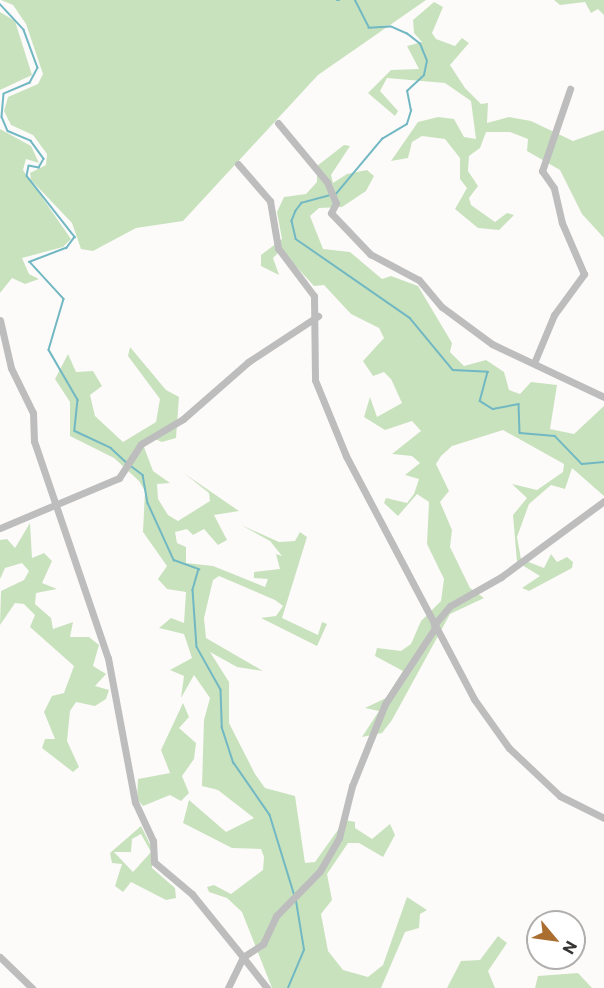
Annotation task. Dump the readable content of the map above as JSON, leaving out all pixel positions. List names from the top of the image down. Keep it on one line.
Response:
{"north":"bottom right"}
